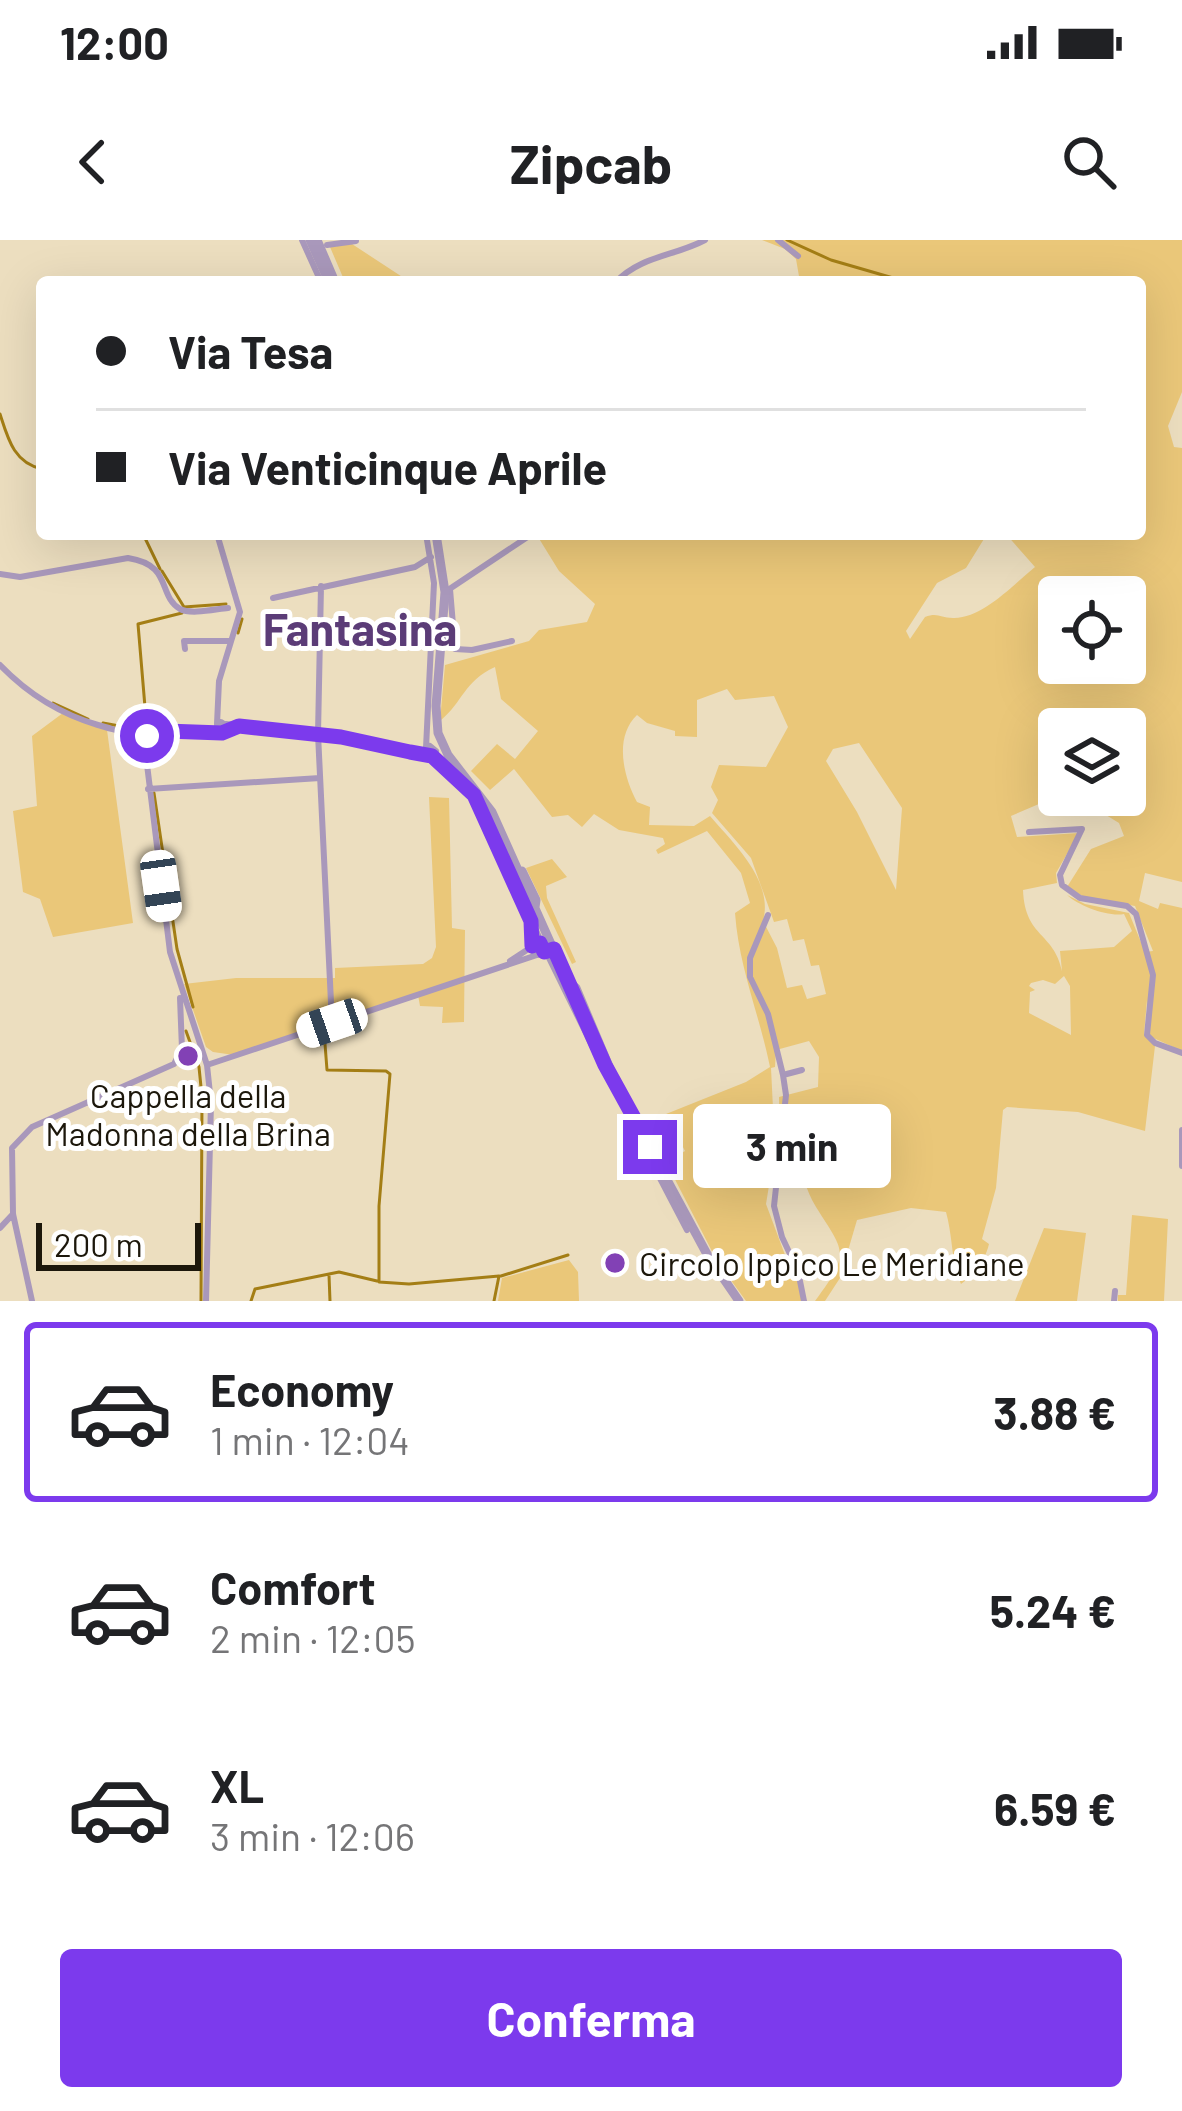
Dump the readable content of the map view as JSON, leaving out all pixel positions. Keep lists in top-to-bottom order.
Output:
{
  "districts": ["Fantasina"],
  "places": ["Cappella della Madonna della Brina", "Circolo Ippico Le Meridiane"],
  "scale_bar": "200 m",
  "page": {
    "status": "12:00",
    "header": "Zipcab",
    "banner": ["Via Tesa", "Via Venticinque Aprile"],
    "bubble": "3 min",
    "scale": "200 m",
    "list": [
      {
        "name": "Economy",
        "note": "1 min · 12:04",
        "value": "3.88 €"
      },
      {
        "name": "Comfort",
        "note": "2 min · 12:05",
        "value": "5.24 €"
      },
      {
        "name": "XL",
        "note": "3 min · 12:06",
        "value": "6.59 €"
      }
    ],
    "buttons": "Conferma"
  }
}
